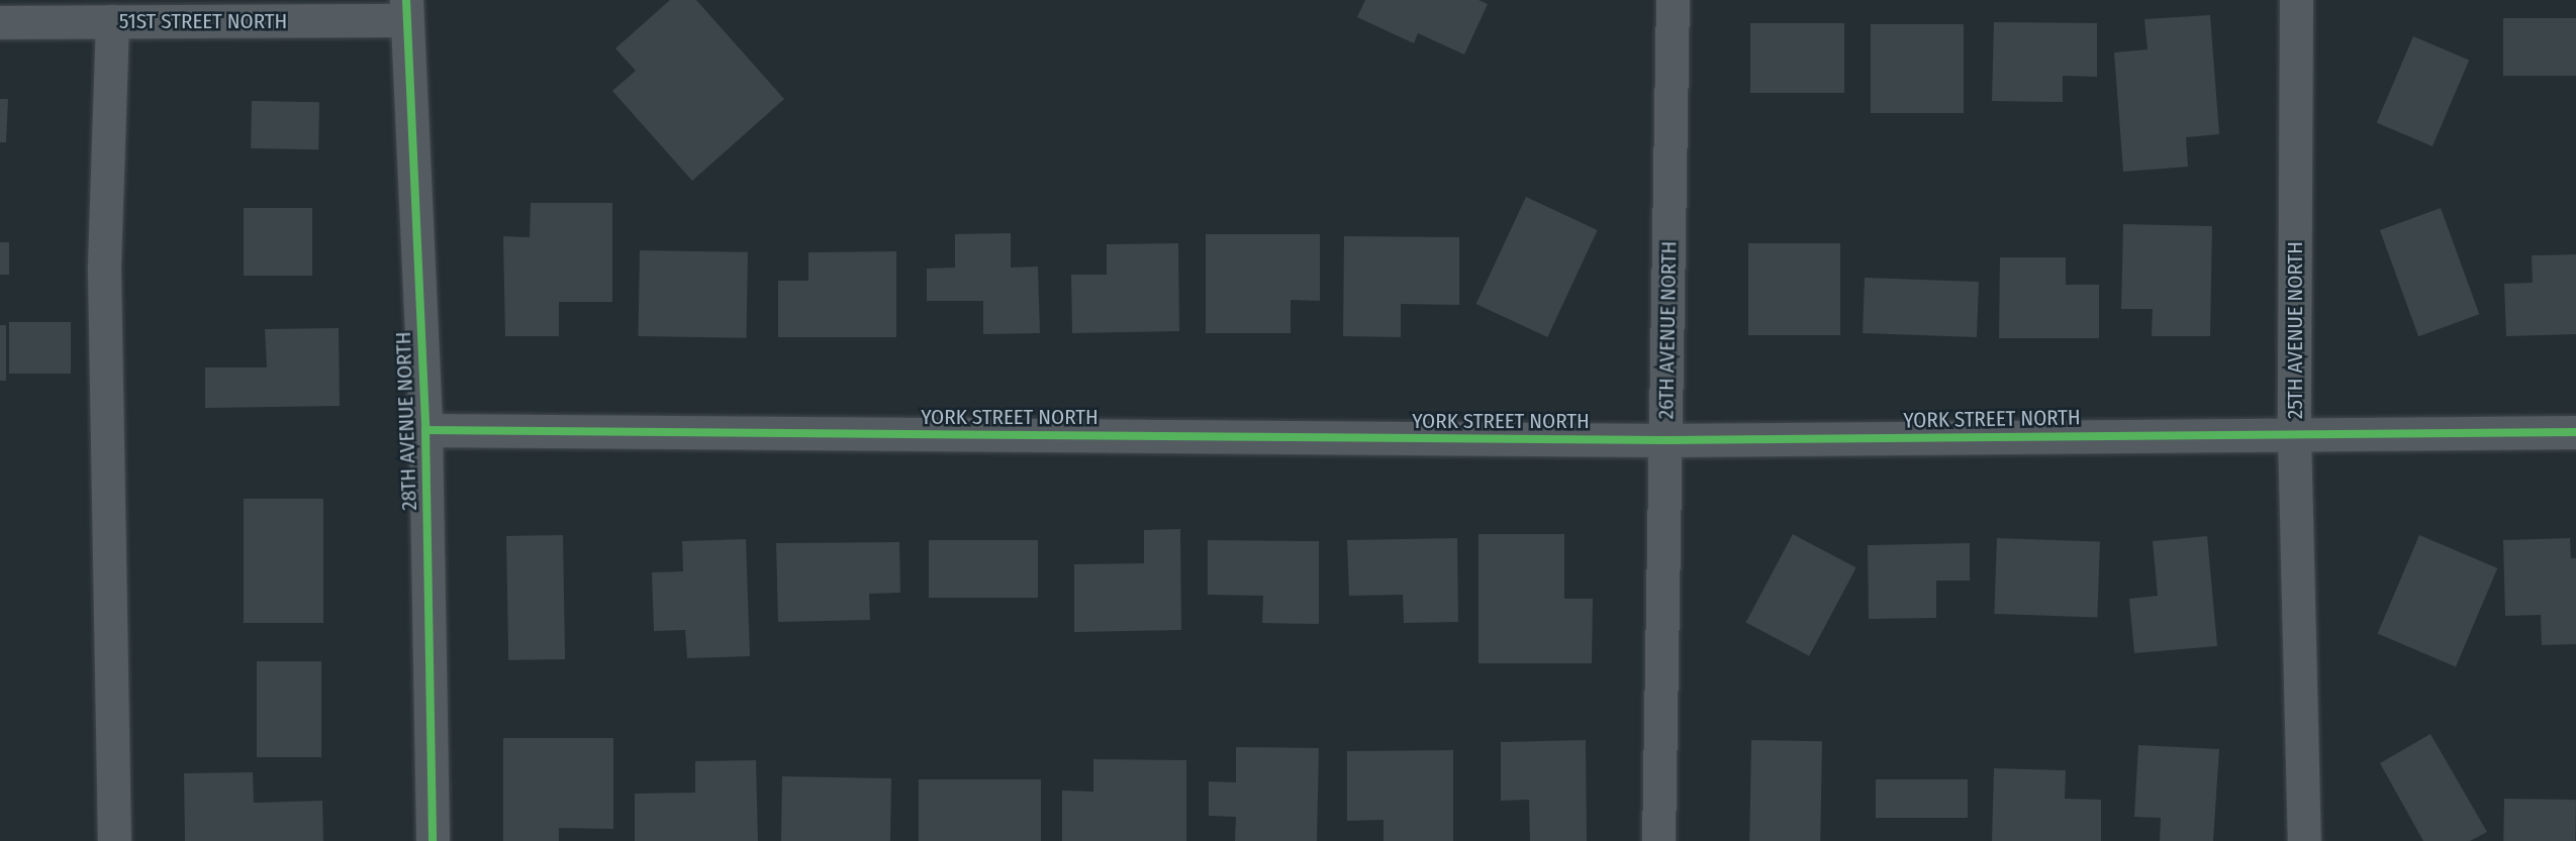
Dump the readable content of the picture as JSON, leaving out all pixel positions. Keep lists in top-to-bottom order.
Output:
{
  "streets": {
    "street": [
      "51ST STREET NORTH",
      "26TH AVENUE NORTH",
      "25TH AVENUE NORTH",
      "YORK STREET NORTH",
      "28TH AVENUE NORTH"
    ]
  },
  "crossings": [
    ["51ST STREET NORTH", "28TH AVENUE NORTH"],
    ["26TH AVENUE NORTH", "YORK STREET NORTH"],
    ["25TH AVENUE NORTH", "YORK STREET NORTH"],
    ["YORK STREET NORTH", "28TH AVENUE NORTH"]
  ]
}
